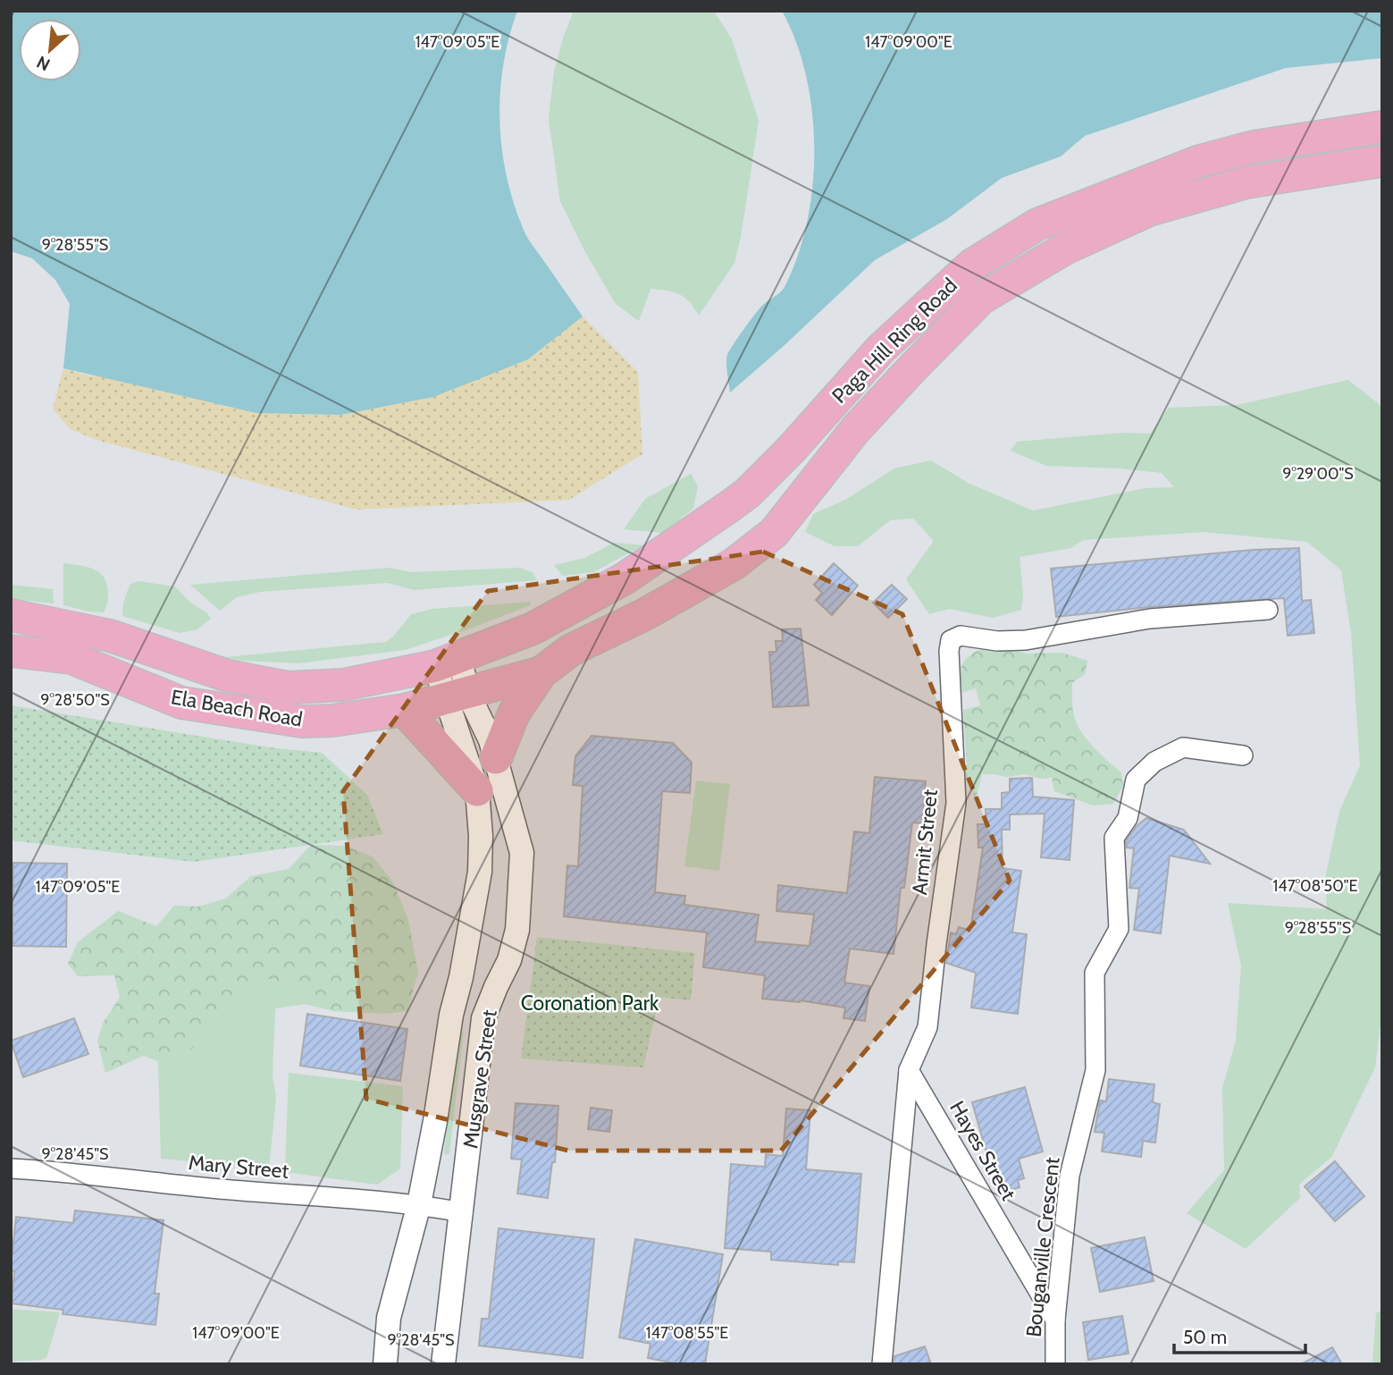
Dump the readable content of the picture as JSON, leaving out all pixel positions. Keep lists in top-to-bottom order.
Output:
{
  "streets": {
    "highway": ["Paga Hill Ring Road", "Ela Beach Road"],
    "street": [
      "Armit Street",
      "Musgrave Street",
      "Hayes Street",
      "Mary Street",
      "Bouganville Crescent"
    ]
  },
  "crossings": [
    ["Paga Hill Ring Road", "Ela Beach Road"],
    ["Paga Hill Ring Road", "Musgrave Street"],
    ["Ela Beach Road", "Musgrave Street"],
    ["Armit Street", "Hayes Street"],
    ["Musgrave Street", "Mary Street"],
    ["Hayes Street", "Bouganville Crescent"]
  ],
  "parks": ["Coronation Park"],
  "scale_bar": "50 m",
  "north": "bottom left",
  "coordinates": [
    "147°09'05\"E",
    "147°09'00\"E",
    "9°28'55\"S",
    "9°29'00\"S",
    "9°28'50\"S",
    "147°08'50\"E",
    "9°28'45\"S",
    "147°08'55\"E"
  ]
}
